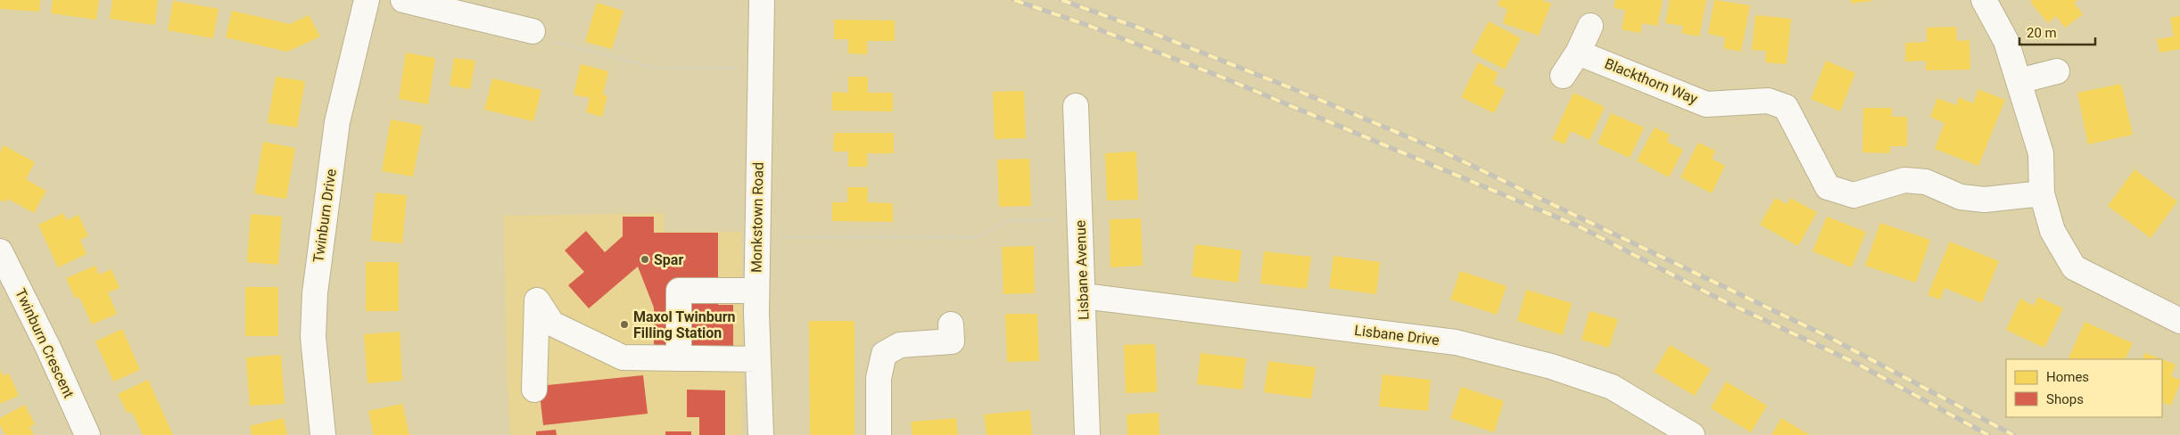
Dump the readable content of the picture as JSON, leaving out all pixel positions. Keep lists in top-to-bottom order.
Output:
{
  "streets": {
    "street": [
      "Blackthorn Way",
      "Twinburn Drive",
      "Monkstown Road",
      "Lisbane Avenue",
      "Lisbane Drive",
      "Twinburn Crescent"
    ]
  },
  "crossings": [
    ["Lisbane Avenue", "Lisbane Drive"]
  ],
  "places": ["Spar", "Maxol Twinburn Filling Station"],
  "legend": ["Homes", "Shops"],
  "scale_bar": "20 m"
}
